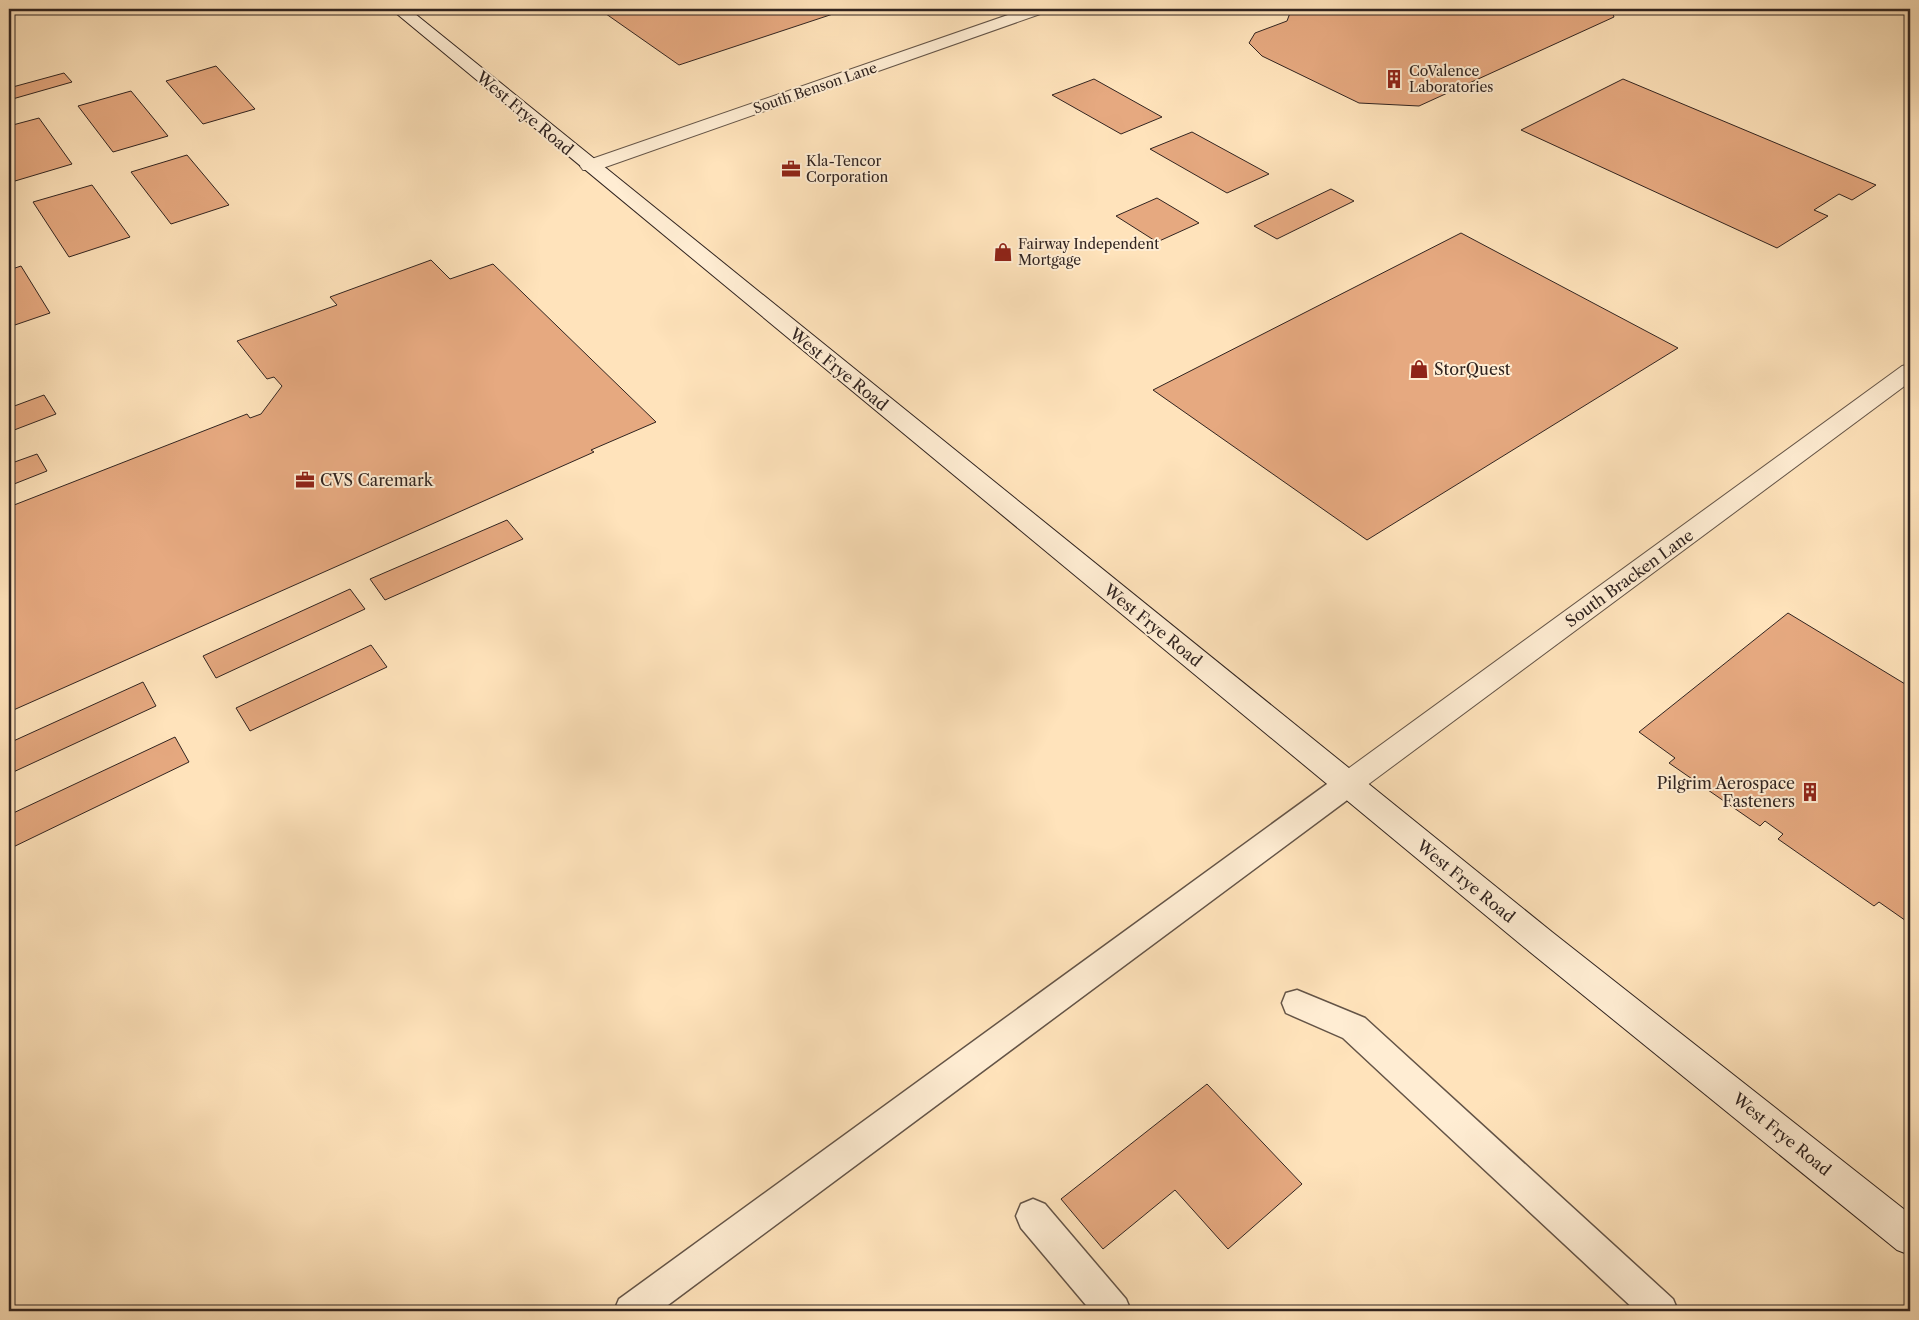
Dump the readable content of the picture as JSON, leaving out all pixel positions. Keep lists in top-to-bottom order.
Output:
{
  "streets": {
    "street": ["South Benson Lane", "West Frye Road", "South Bracken Lane"]
  },
  "crossings": [
    ["South Benson Lane", "West Frye Road"],
    ["West Frye Road", "South Bracken Lane"]
  ],
  "places": {
    "building": ["CoValence Laboratories", "Pilgrim Aerospace Fasteners"],
    "office": ["Kla-Tencor Corporation", "CVS Caremark"],
    "shop": ["Fairway Independent Mortgage", "StorQuest"]
  }
}
